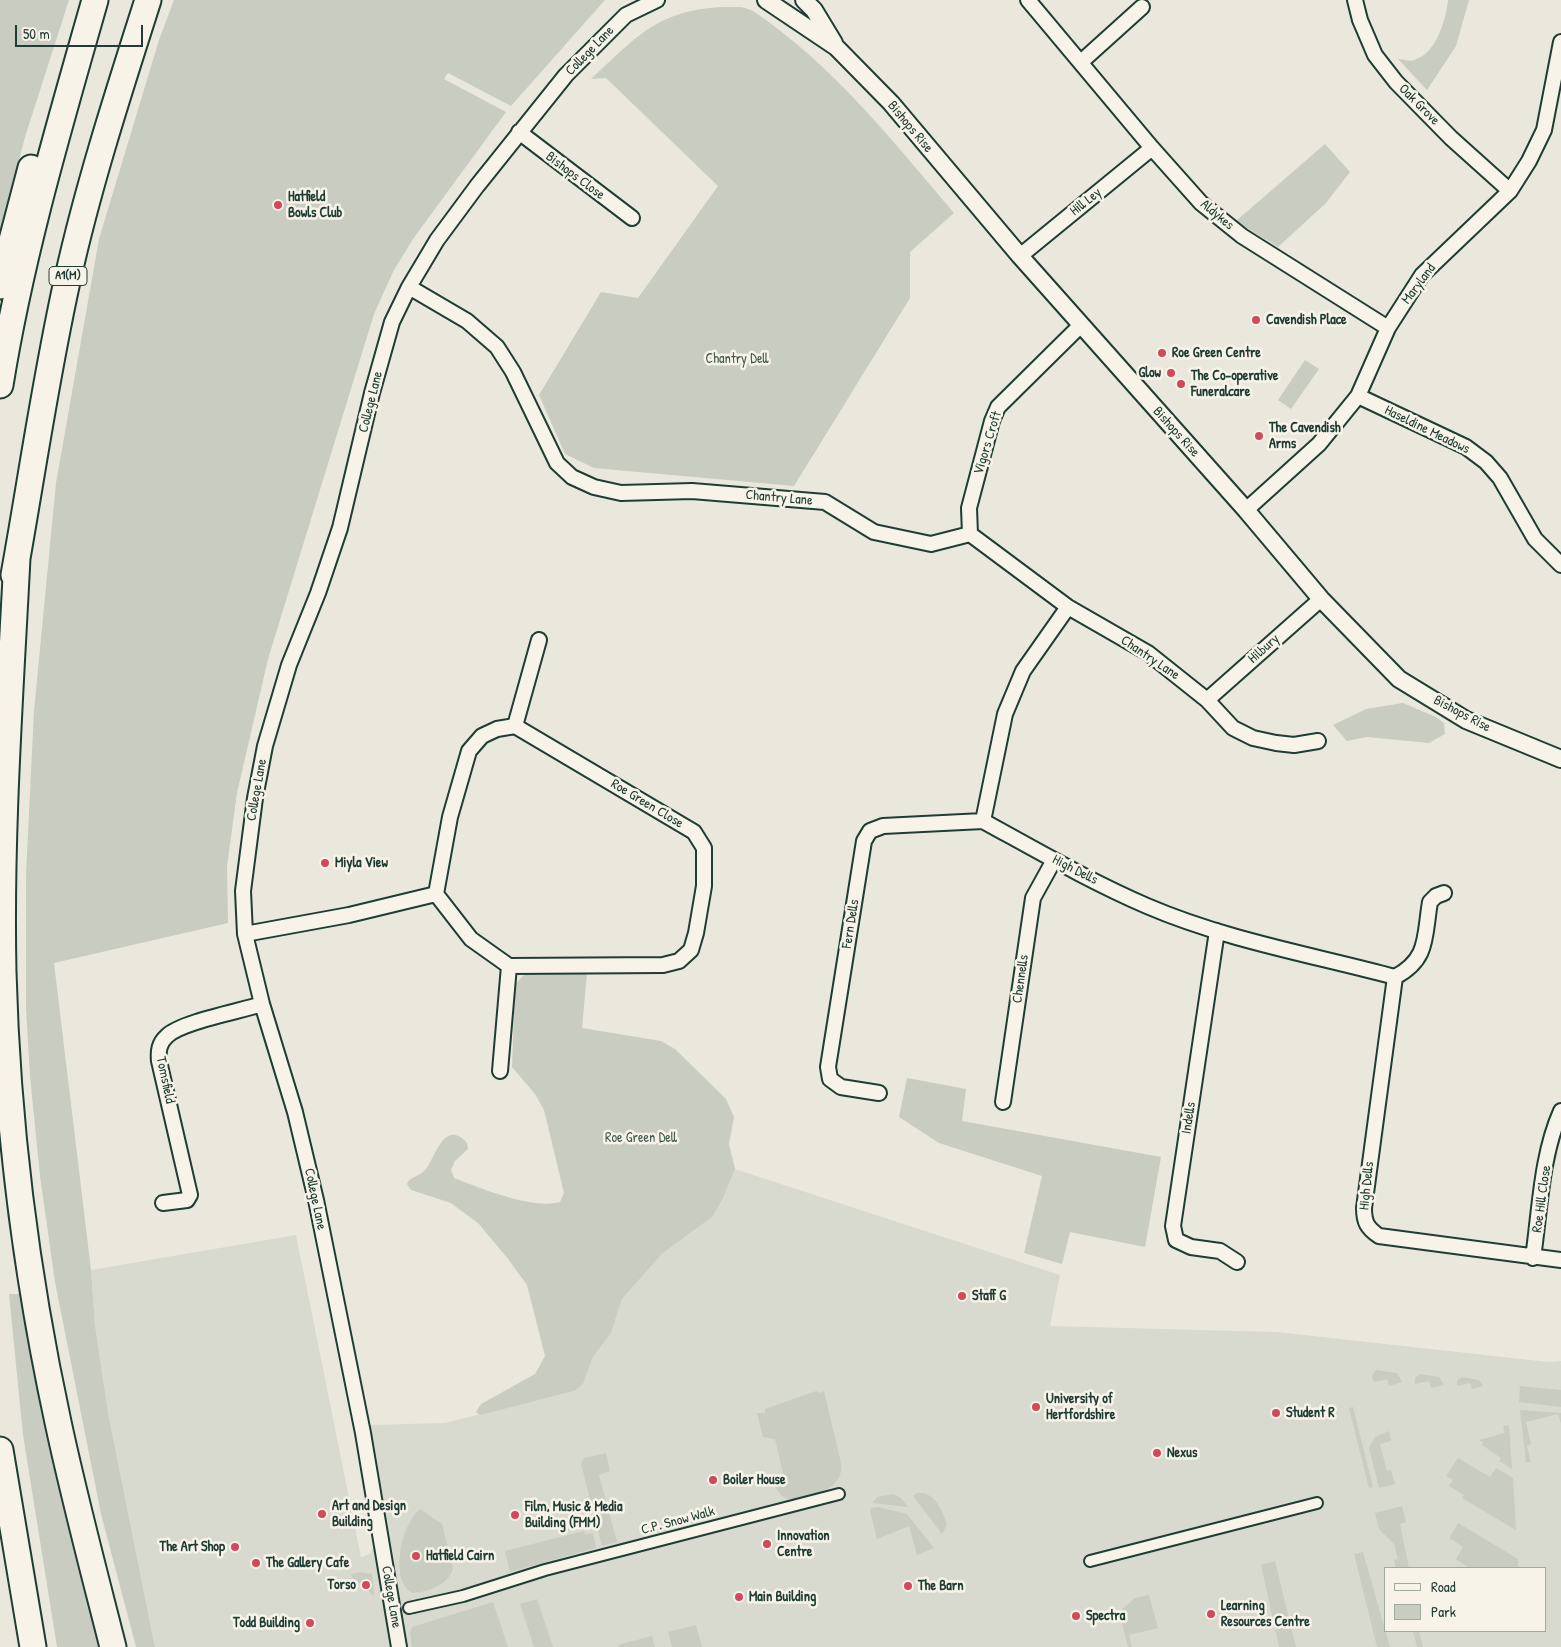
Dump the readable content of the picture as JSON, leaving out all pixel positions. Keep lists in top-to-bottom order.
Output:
{
  "streets": {
    "highway": ["A1(M)"],
    "street": [
      "College Lane",
      "Oak Grove",
      "Bishops Rise",
      "Bishops Close",
      "Hill Ley",
      "Aldykes",
      "Maryland",
      "Haseldine Meadows",
      "Vigors Croft",
      "Chantry Lane",
      "Hilbury",
      "Roe Green Close",
      "High Dells",
      "Fern Dells",
      "Chennells",
      "Tomsfield",
      "Indells",
      "Roe Hill Close",
      "C.P. Snow Walk"
    ]
  },
  "crossings": [
    ["College Lane", "Bishops Close"],
    ["College Lane", "Chantry Lane"],
    ["College Lane", "Tomsfield"],
    ["Oak Grove", "Maryland"],
    ["Bishops Rise", "Hill Ley"],
    ["Bishops Rise", "Maryland"],
    ["Bishops Rise", "Vigors Croft"],
    ["Bishops Rise", "Hilbury"],
    ["Hill Ley", "Aldykes"],
    ["Aldykes", "Maryland"],
    ["Maryland", "Haseldine Meadows"],
    ["Vigors Croft", "Chantry Lane"],
    ["Chantry Lane", "Hilbury"],
    ["High Dells", "Fern Dells"],
    ["High Dells", "Chennells"],
    ["High Dells", "Indells"],
    ["High Dells", "Roe Hill Close"]
  ],
  "parks": ["Chantry Dell", "Roe Green Dell"],
  "places": [
    "Hatfield Bowls Club",
    "Cavendish Place",
    "Roe Green Centre",
    "Glow",
    "The Co-operative Funeralcare",
    "The Cavendish Arms",
    "Miyla View",
    "Staff G",
    "University of Hertfordshire",
    "Student R",
    "Nexus",
    "Boiler House",
    "Art and Design Building",
    "Film, Music & Media Building (FMM)",
    "Innovation Centre",
    "The Art Shop",
    "Hatfield Cairn",
    "The Gallery Cafe",
    "Torso",
    "The Barn",
    "Main Building",
    "Learning Resources Centre",
    "Spectra",
    "Todd Building"
  ],
  "legend": ["Road", "Park"],
  "scale_bar": "50 m"
}
